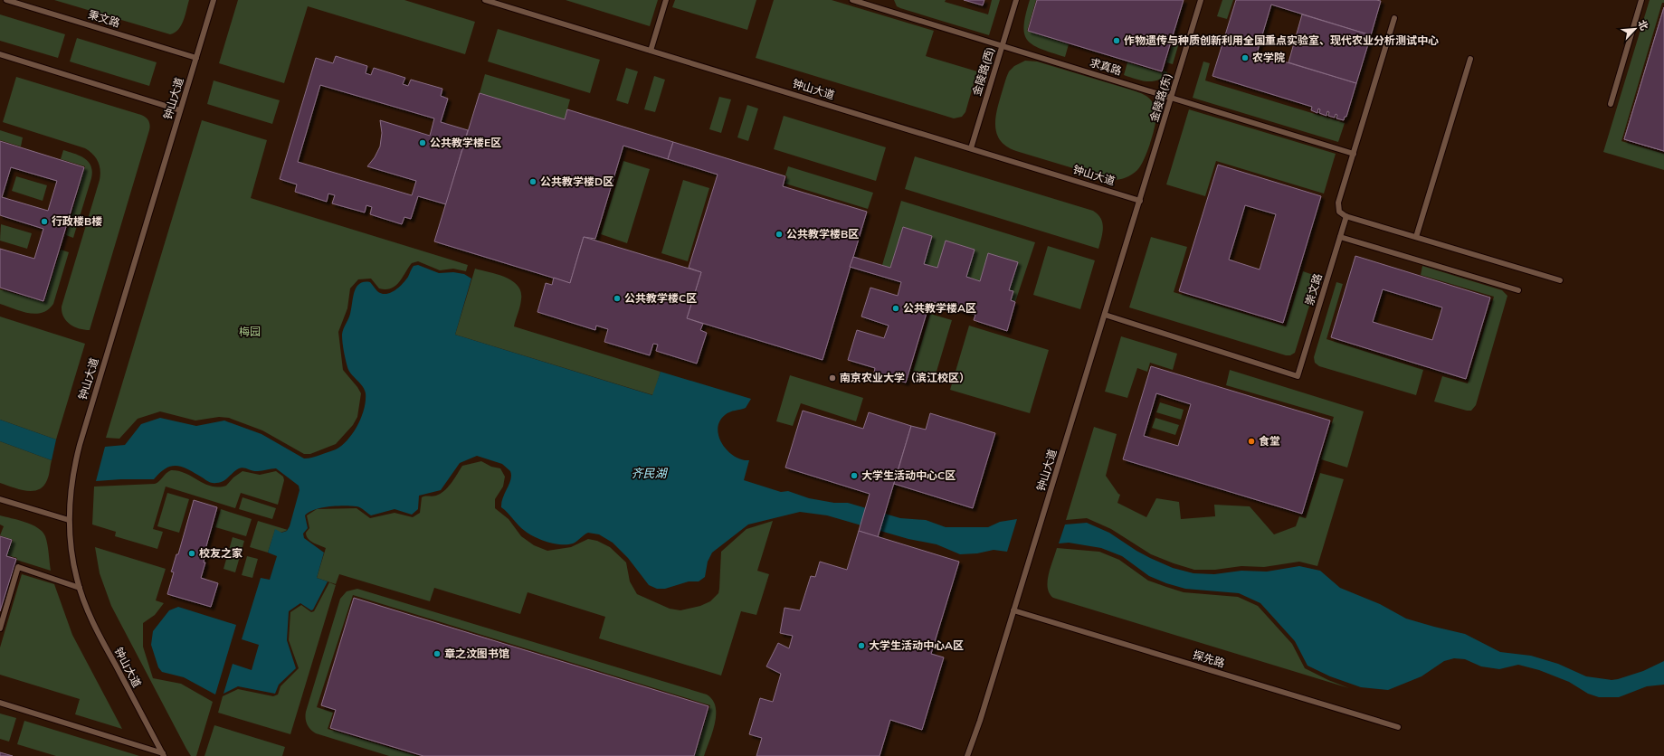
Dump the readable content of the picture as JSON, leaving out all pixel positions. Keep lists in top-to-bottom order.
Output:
{
  "streets": {
    "lane": [
      "秉文路",
      "求真路",
      "金陵路(西)",
      "钟山大道",
      "金陵路(东)",
      "崇文路",
      "探先路"
    ]
  },
  "crossings": [
    ["秉文路", "钟山大道"],
    ["求真路", "金陵路(西)"],
    ["求真路", "金陵路(东)"],
    ["金陵路(西)", "钟山大道"],
    ["钟山大道", "金陵路(东)"],
    ["钟山大道", "崇文路"],
    ["钟山大道", "探先路"]
  ],
  "water": ["齐民湖"],
  "parks": ["梅园"],
  "places": [
    "作物遗传与种质创新利用全国重点实验室、现代农业分析测试中心",
    "农学院",
    "公共教学楼E区",
    "公共教学楼D区",
    "行政楼B楼",
    "公共教学楼B区",
    "公共教学楼C区",
    "公共教学楼A区",
    "南京农业大学（滨江校区）",
    "食堂",
    "大学生活动中心C区",
    "校友之家",
    "大学生活动中心A区",
    "章之汶图书馆"
  ],
  "north": "top right"
}
